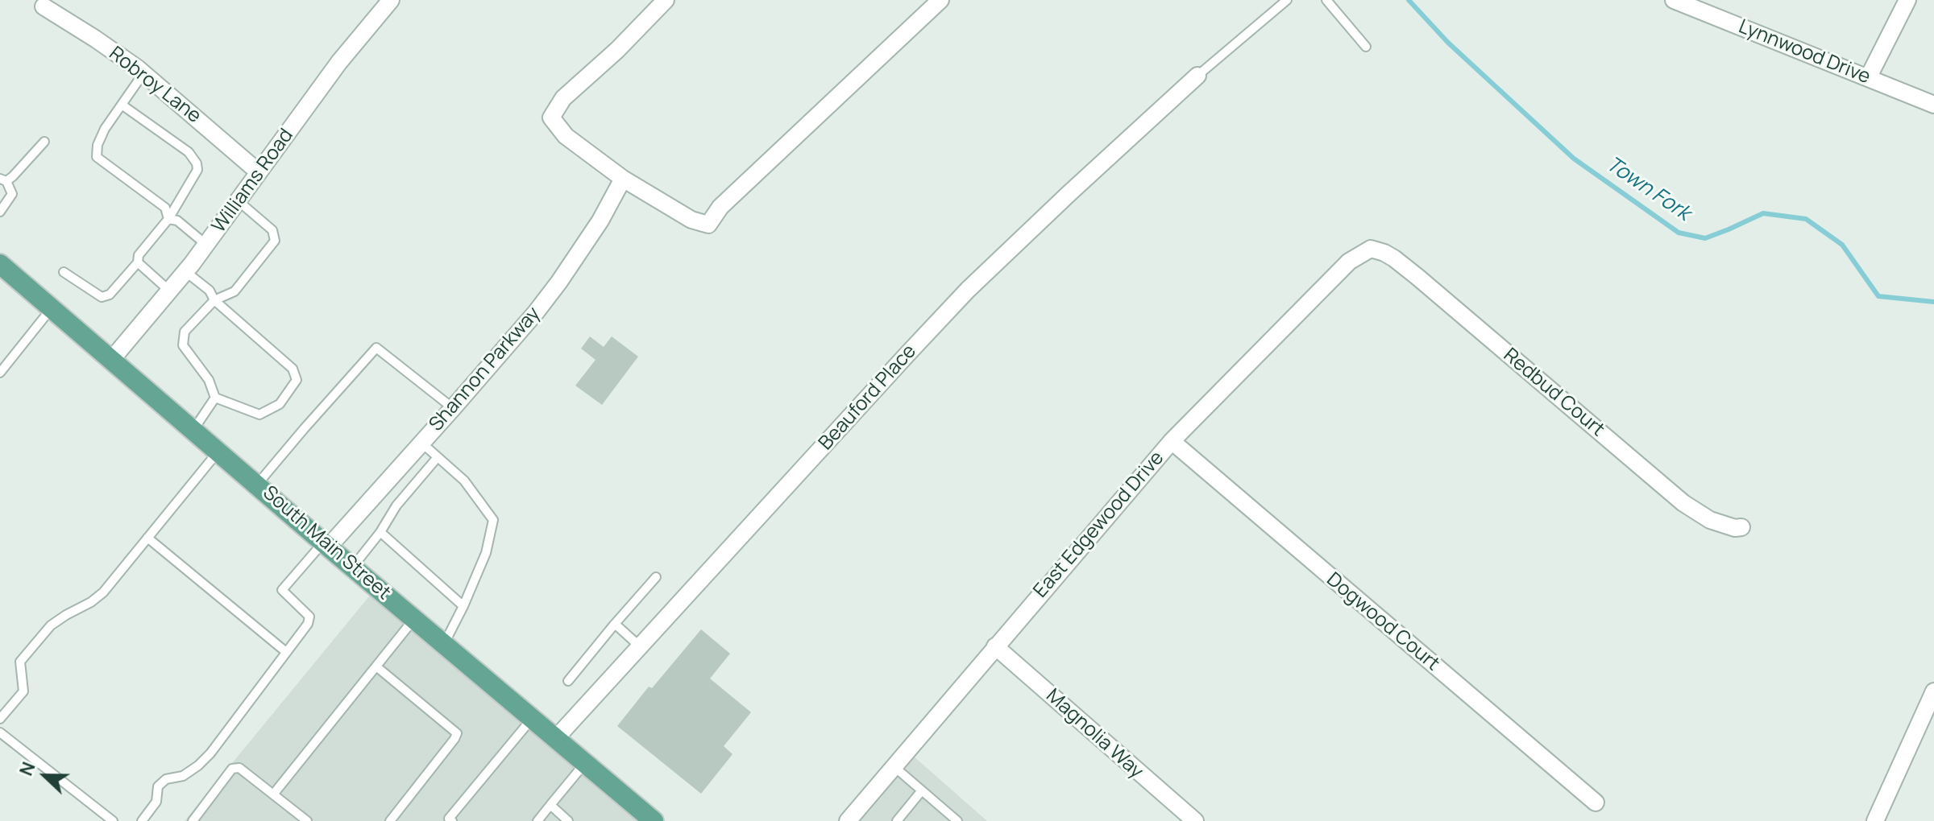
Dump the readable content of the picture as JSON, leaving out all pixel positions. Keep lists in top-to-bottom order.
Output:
{
  "streets": {
    "main road": ["South Main Street"],
    "street": [
      "Lynnwood Drive",
      "Robroy Lane",
      "Williams Road",
      "Shannon Parkway",
      "Redbud Court",
      "Beauford Place",
      "East Edgewood Drive",
      "Dogwood Court",
      "Magnolia Way"
    ]
  },
  "crossings": [
    ["Robroy Lane", "Williams Road"],
    ["Williams Road", "South Main Street"],
    ["Shannon Parkway", "South Main Street"],
    ["Redbud Court", "East Edgewood Drive"],
    ["Beauford Place", "South Main Street"],
    ["East Edgewood Drive", "Dogwood Court"],
    ["East Edgewood Drive", "Magnolia Way"]
  ],
  "water": ["Town Fork"],
  "north": "left"
}
